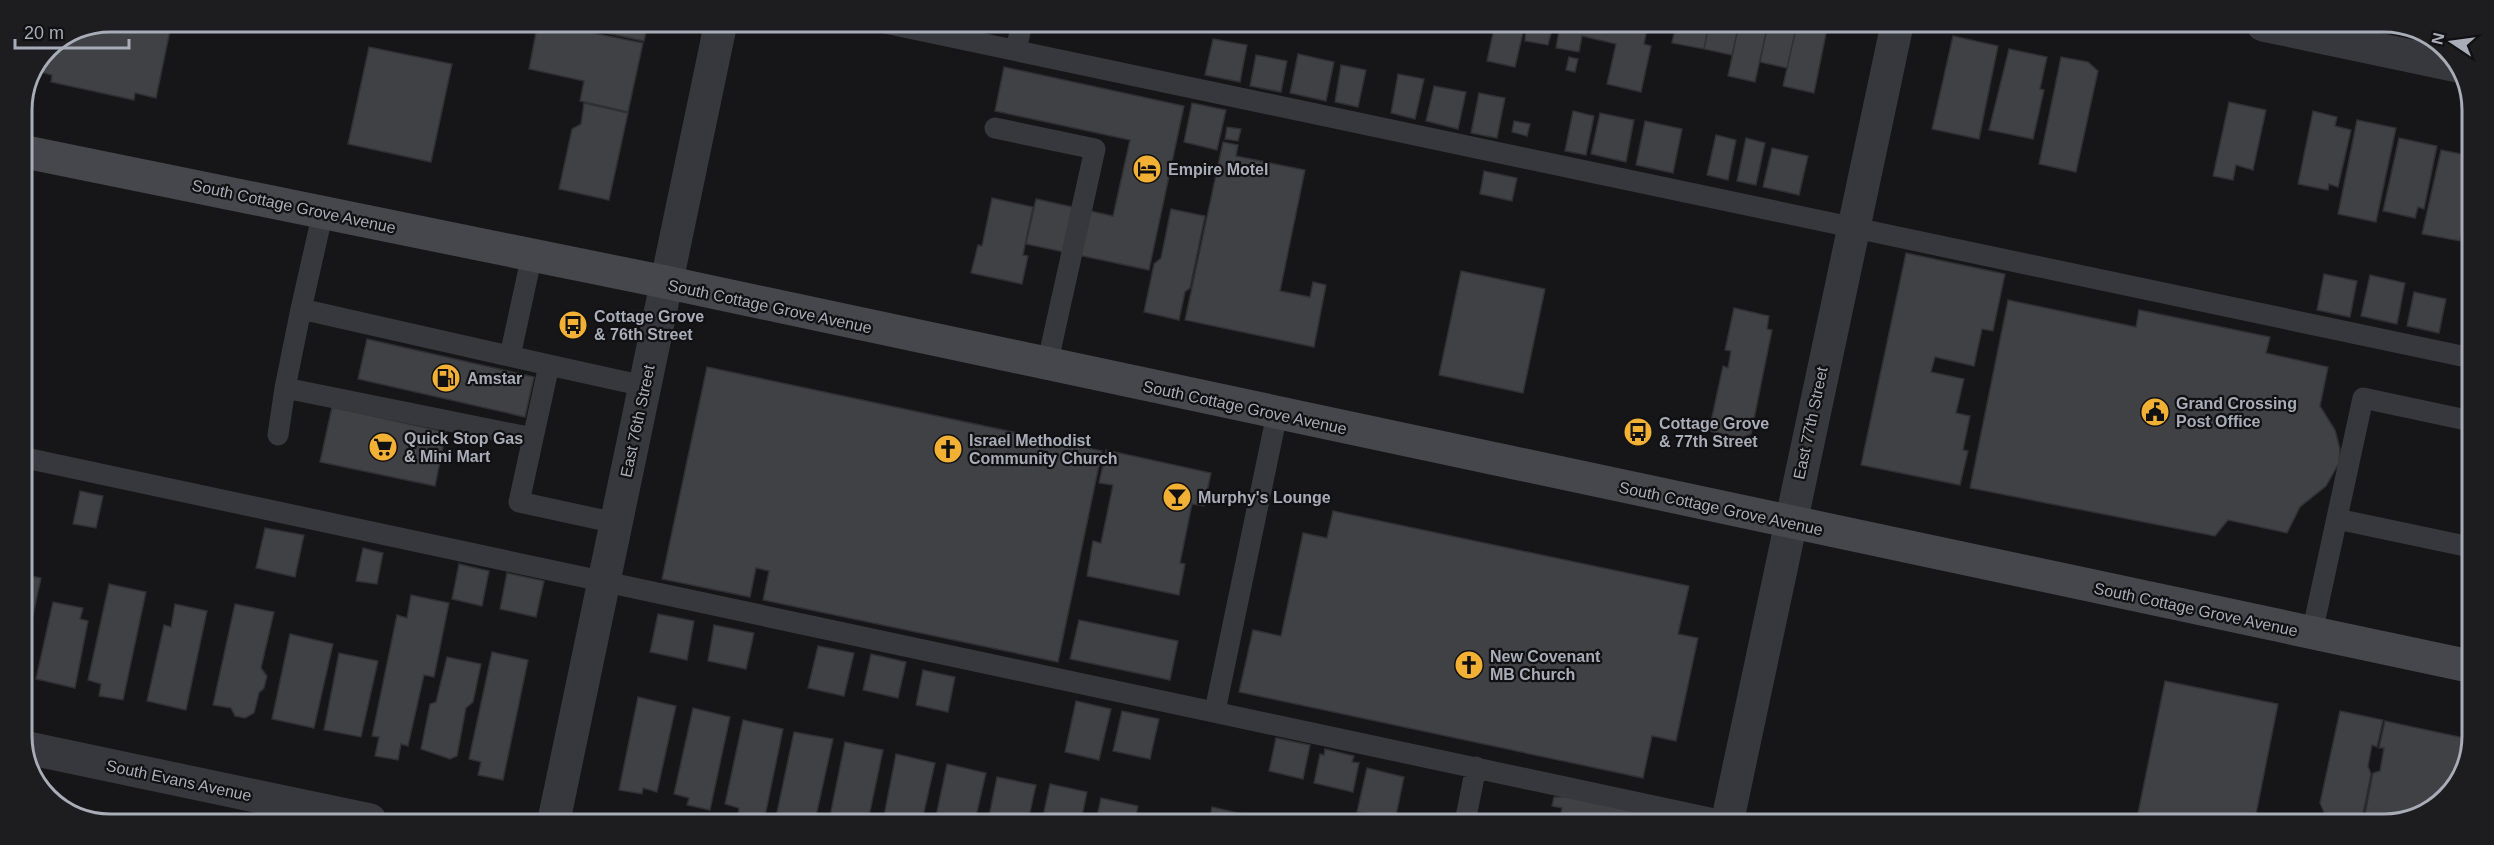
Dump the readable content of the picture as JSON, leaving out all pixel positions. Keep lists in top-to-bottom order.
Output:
{
  "streets": {
    "main road": ["South Cottage Grove Avenue"],
    "street": ["East 76th Street", "East 77th Street", "South Evans Avenue"]
  },
  "crossings": [
    ["South Cottage Grove Avenue", "East 76th Street"],
    ["South Cottage Grove Avenue", "East 77th Street"]
  ],
  "places": {
    "hotel": ["Empire Motel"],
    "bus stop": ["Cottage Grove & 76th Street", "Cottage Grove & 77th Street"],
    "fuel station": ["Amstar"],
    "public building": ["Grand Crossing Post Office"],
    "supermarket": ["Quick Stop Gas & Mini Mart"],
    "church": ["Israel Methodist Community Church", "New Covenant MB Church"],
    "bar": ["Murphy's Lounge"]
  },
  "scale_bar": "20 m",
  "north": "left"
}
